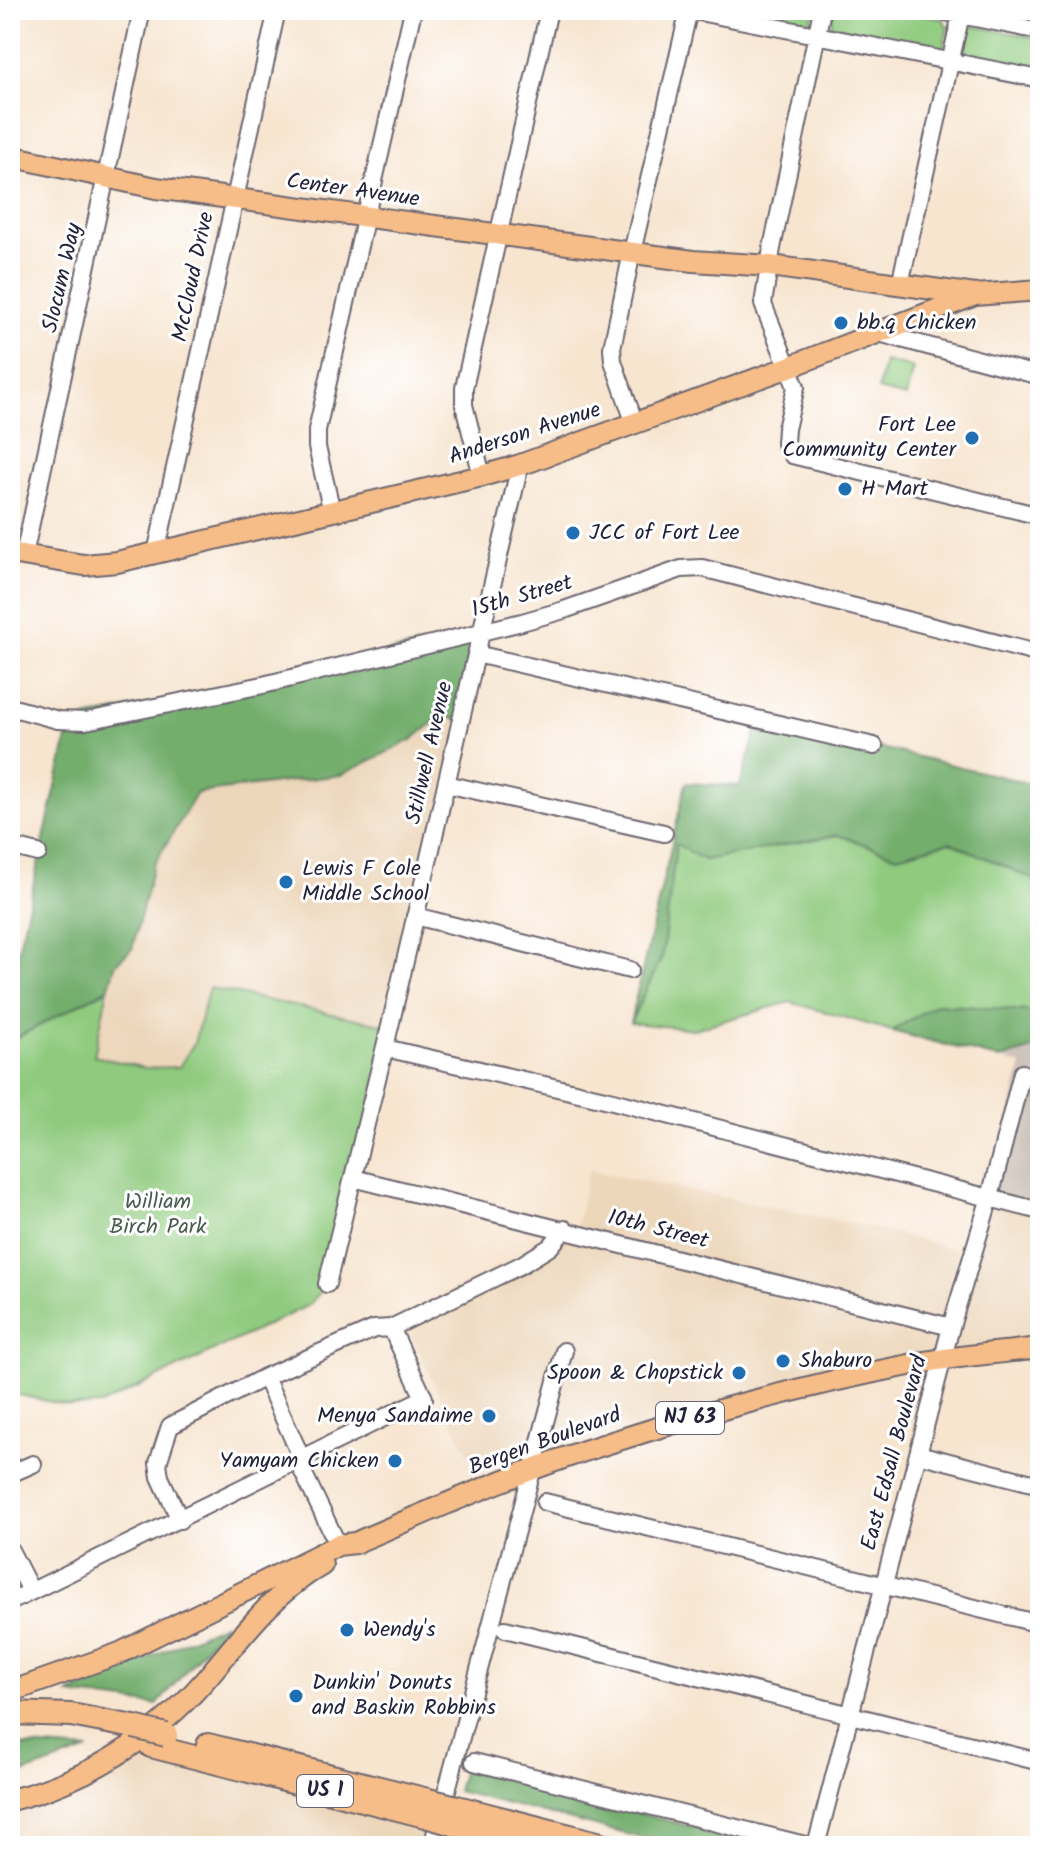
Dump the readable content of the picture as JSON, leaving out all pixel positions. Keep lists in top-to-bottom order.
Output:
{
  "streets": {
    "highway": ["US 1"],
    "main road": [
      "Center Avenue",
      "Anderson Avenue",
      "NJ 63",
      "Bergen Boulevard"
    ],
    "street": [
      "McCloud Drive",
      "Slocum Way",
      "15th Street",
      "Stillwell Avenue",
      "10th Street",
      "East Edsall Boulevard"
    ]
  },
  "crossings": [
    ["Center Avenue", "McCloud Drive"],
    ["Center Avenue", "Slocum Way"],
    ["Center Avenue", "Anderson Avenue"],
    ["McCloud Drive", "Anderson Avenue"],
    ["Slocum Way", "Anderson Avenue"],
    ["Anderson Avenue", "Stillwell Avenue"],
    ["15th Street", "Stillwell Avenue"],
    ["Stillwell Avenue", "10th Street"],
    ["10th Street", "East Edsall Boulevard"],
    ["Bergen Boulevard", "East Edsall Boulevard"]
  ],
  "parks": ["William Birch Park"],
  "places": [
    "bb.q Chicken",
    "Fort Lee Community Center",
    "H Mart",
    "JCC of Fort Lee",
    "Lewis F Cole Middle School",
    "Shaburo",
    "Spoon & Chopstick",
    "Menya Sandaime",
    "Yamyam Chicken",
    "Wendy's",
    "Dunkin' Donuts and Baskin Robbins"
  ]
}
